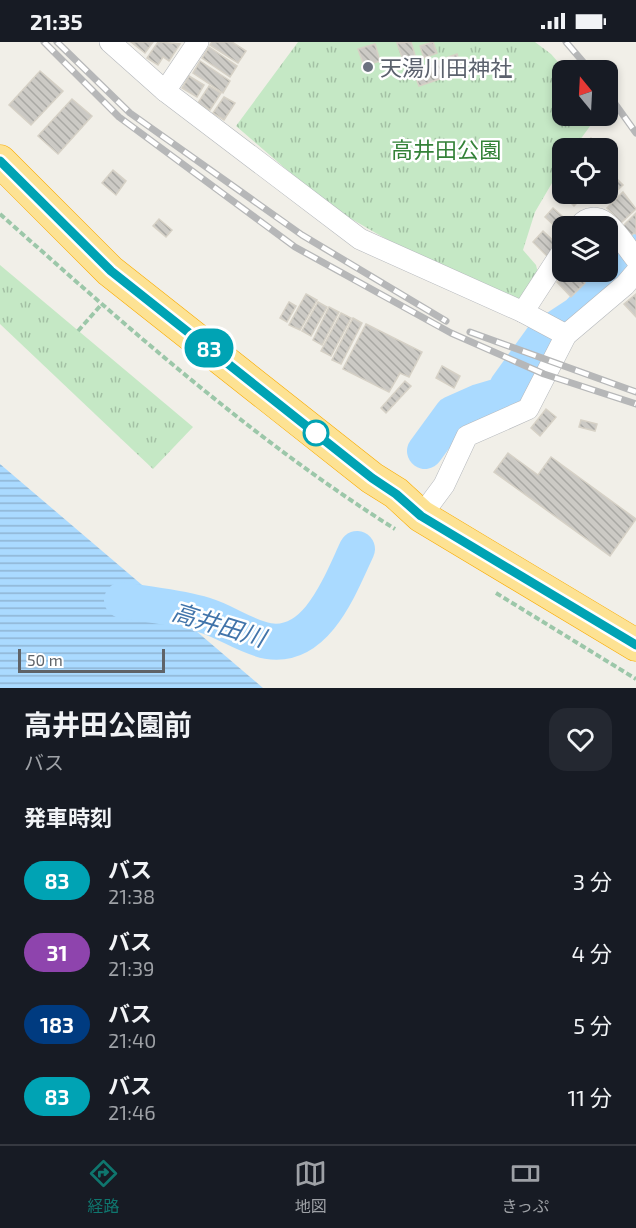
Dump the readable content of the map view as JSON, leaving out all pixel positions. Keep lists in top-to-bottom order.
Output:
{
  "water": ["高井田川"],
  "parks": ["高井田公園"],
  "places": ["天湯川田神社"],
  "lines": ["bus line 83"],
  "scale_bar": "50 m",
  "north": "top",
  "page": {
    "status": "21:35",
    "on_map": "83",
    "scale": "50 m",
    "heading": [
      ["高井田公園前", "バス"],
      "発車時刻"
    ],
    "list": [
      {
        "mark": "83",
        "name": "バス",
        "note": "21:38",
        "value": "3 分"
      },
      {
        "mark": "31",
        "name": "バス",
        "note": "21:39",
        "value": "4 分"
      },
      {
        "mark": "183",
        "name": "バス",
        "note": "21:40",
        "value": "5 分"
      },
      {
        "mark": "83",
        "name": "バス",
        "note": "21:46",
        "value": "11 分"
      }
    ],
    "tabs": ["経路", "地図", "きっぷ"]
  }
}
